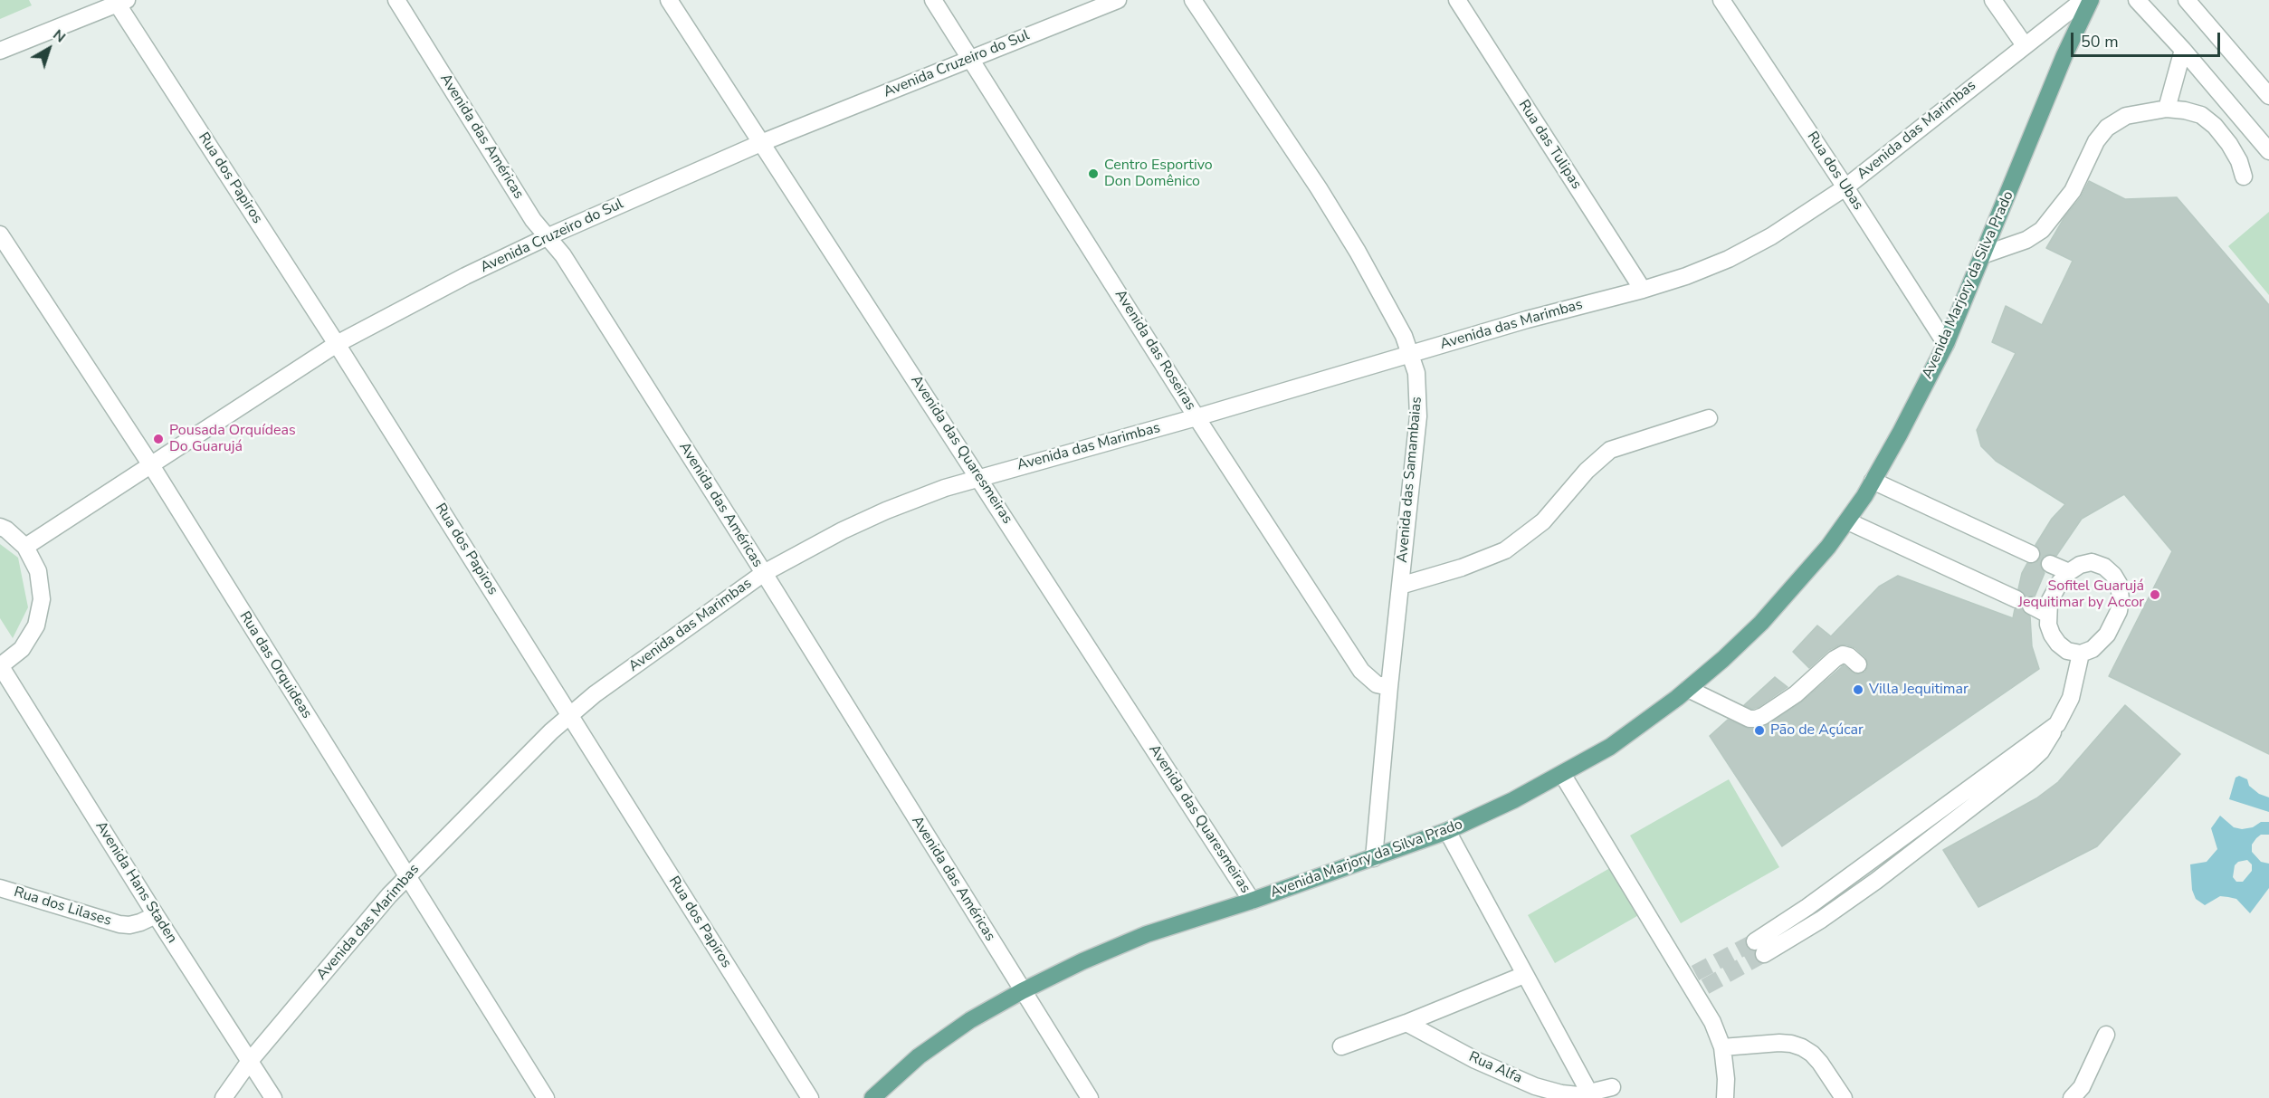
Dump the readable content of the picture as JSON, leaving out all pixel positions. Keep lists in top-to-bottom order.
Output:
{
  "streets": {
    "main road": ["Avenida Marjory da Silva Prado"],
    "street": [
      "Avenida Cruzeiro do Sul",
      "Avenida das Marimbas",
      "Avenida das Américas",
      "Rua das Tulipas",
      "Rua dos Ubas",
      "Rua dos Papiros",
      "Avenida das Roseiras",
      "Avenida das Quaresmeiras",
      "Avenida das Samambaias",
      "Rua das Orquideas",
      "Avenida Hans Staden",
      "Rua dos Lilases",
      "Rua Alfa"
    ]
  },
  "crossings": [
    ["Avenida Cruzeiro do Sul", "Avenida das Américas"],
    ["Avenida Cruzeiro do Sul", "Rua dos Papiros"],
    ["Avenida Cruzeiro do Sul", "Avenida das Roseiras"],
    ["Avenida Cruzeiro do Sul", "Avenida das Quaresmeiras"],
    ["Avenida Cruzeiro do Sul", "Rua das Orquideas"],
    ["Avenida das Marimbas", "Avenida das Américas"],
    ["Avenida das Marimbas", "Rua das Tulipas"],
    ["Avenida das Marimbas", "Rua dos Ubas"],
    ["Avenida das Marimbas", "Rua dos Papiros"],
    ["Avenida das Marimbas", "Avenida das Roseiras"],
    ["Avenida das Marimbas", "Avenida das Quaresmeiras"],
    ["Avenida das Marimbas", "Avenida das Samambaias"],
    ["Avenida das Marimbas", "Rua das Orquideas"],
    ["Avenida das Marimbas", "Avenida Hans Staden"],
    ["Avenida das Américas", "Avenida Marjory da Silva Prado"],
    ["Rua dos Ubas", "Avenida Marjory da Silva Prado"],
    ["Avenida Marjory da Silva Prado", "Avenida das Quaresmeiras"],
    ["Avenida Marjory da Silva Prado", "Avenida das Samambaias"],
    ["Avenida das Roseiras", "Avenida das Samambaias"],
    ["Avenida Hans Staden", "Rua dos Lilases"]
  ],
  "places": [
    "Centro Esportivo Don Domênico",
    "Pousada Orquídeas Do Guarujá",
    "Sofitel Guarujá Jequitimar by Accor",
    "Villa Jequitimar",
    "Pão de Açúcar"
  ],
  "scale_bar": "50 m",
  "north": "top right"
}
